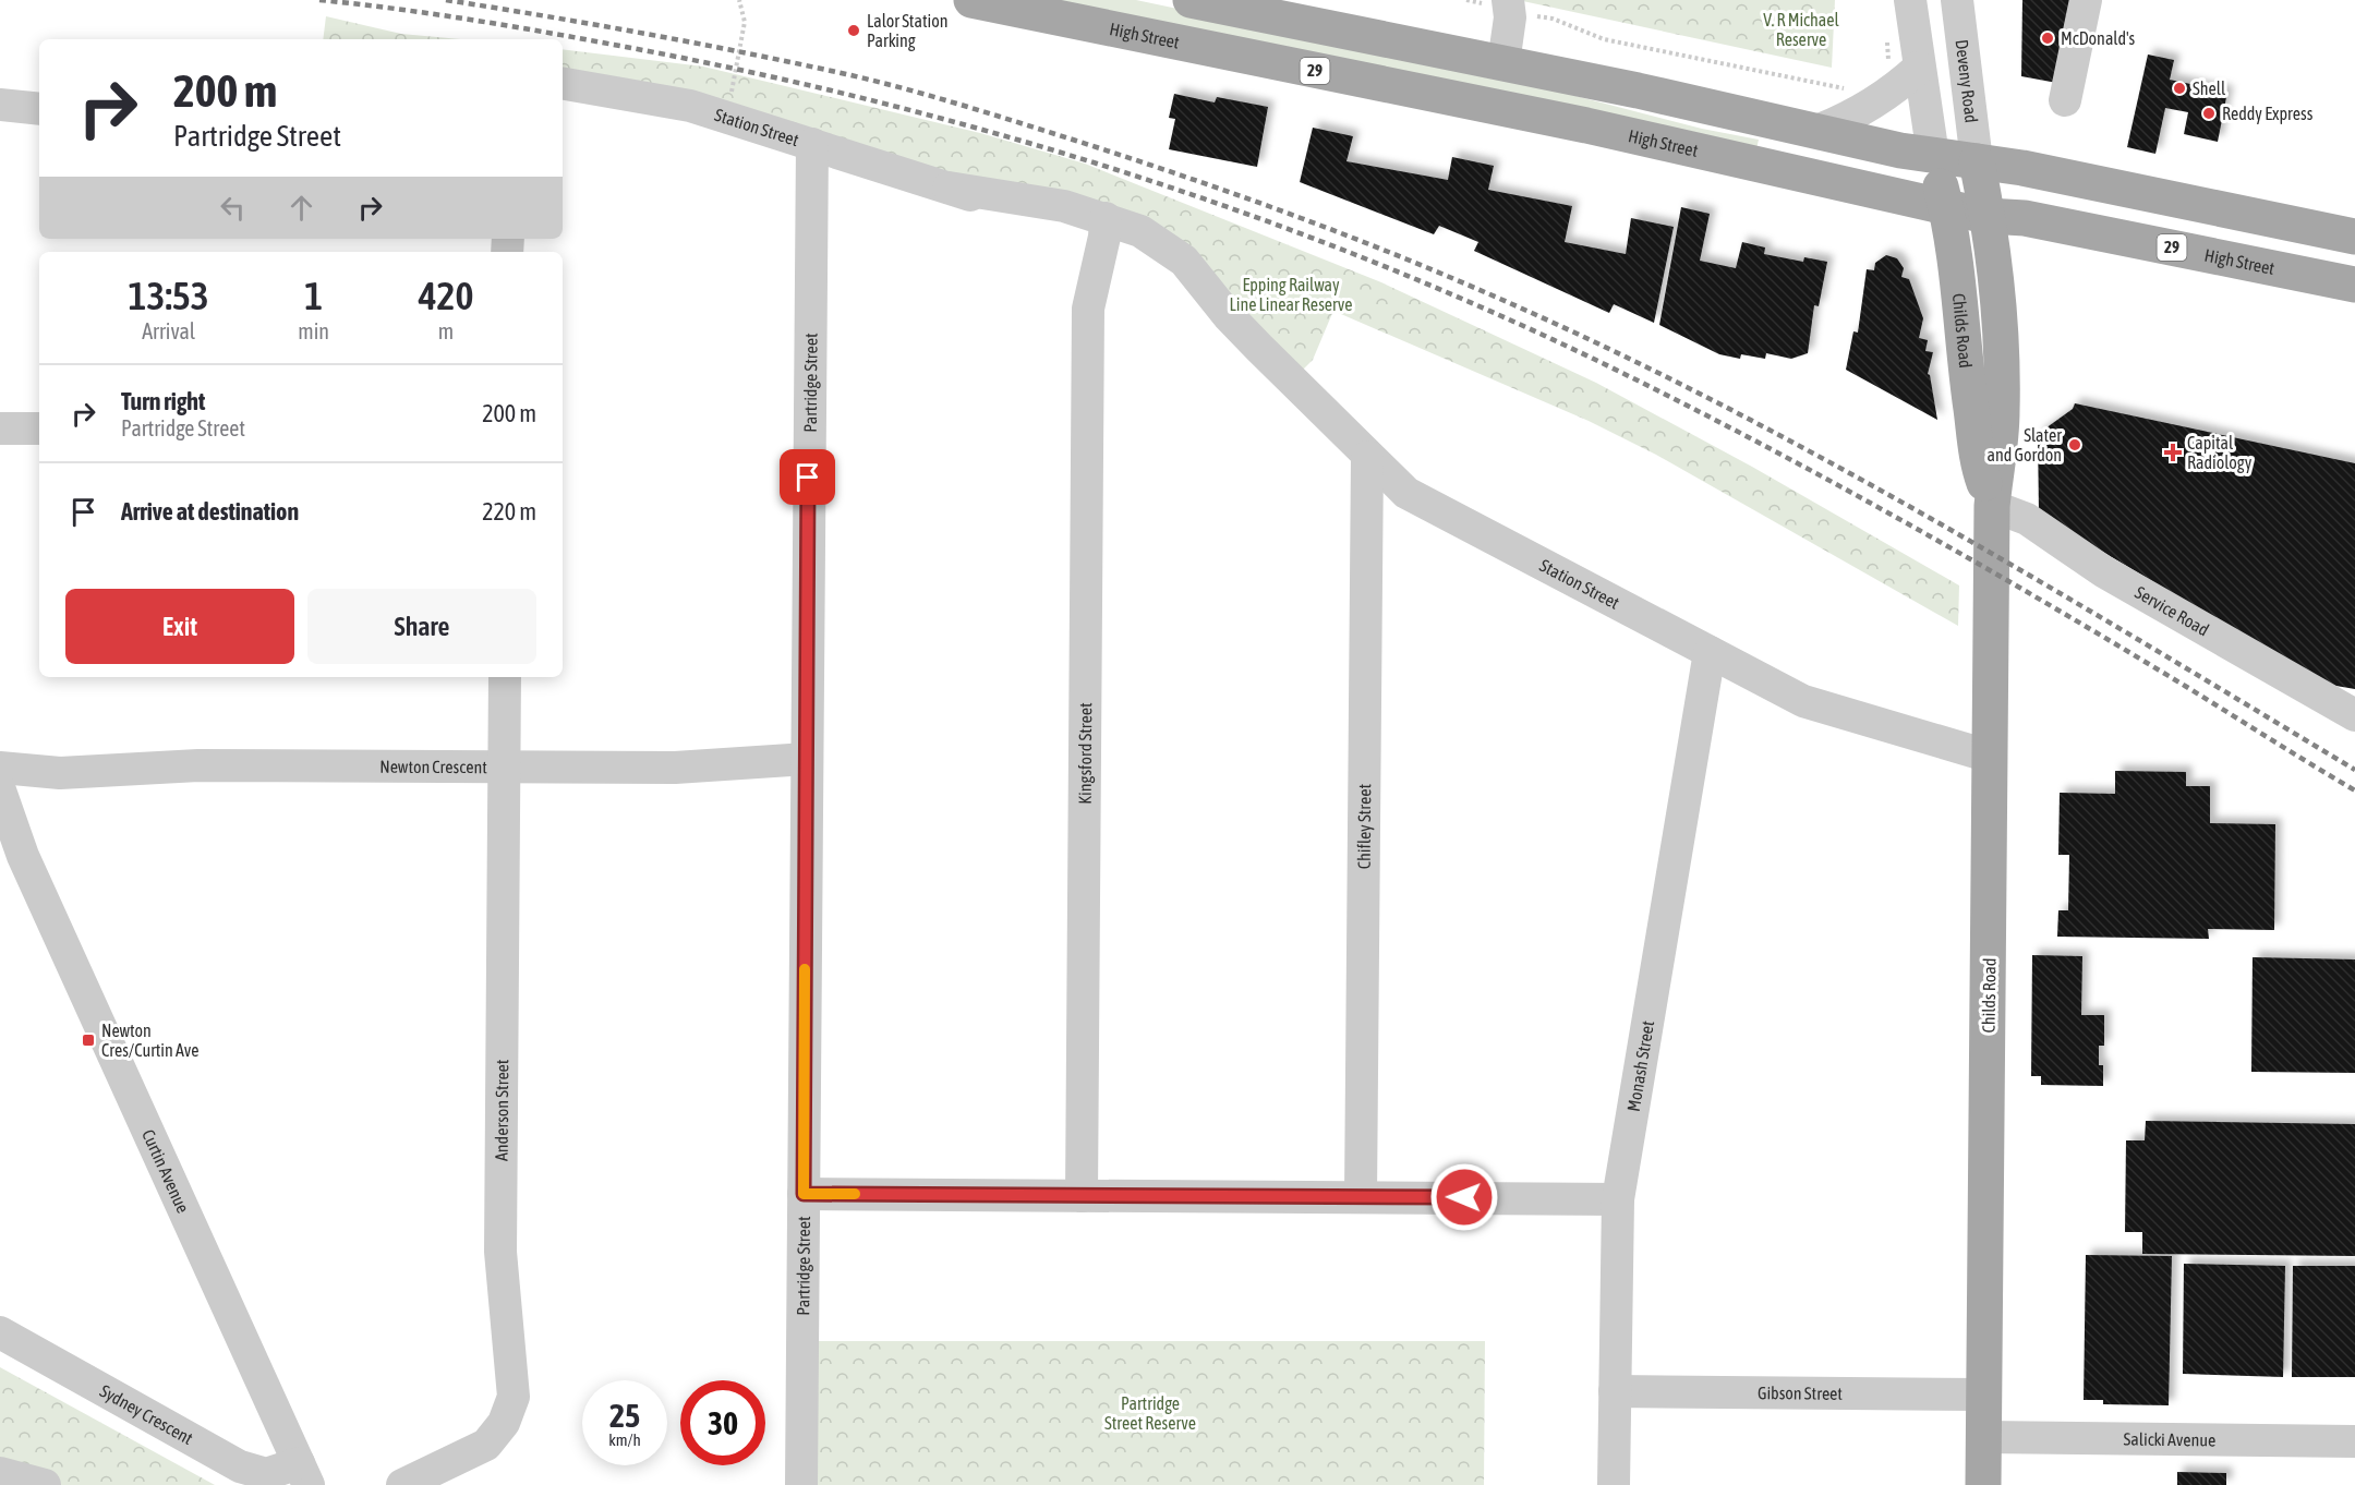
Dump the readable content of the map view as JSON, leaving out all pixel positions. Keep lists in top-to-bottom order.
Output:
{
  "streets": {
    "main road": ["High Street", "29", "Childs Road"],
    "street": [
      "Deveny Road",
      "Station Street",
      "Partridge Street",
      "Service Road",
      "Kingsford Street",
      "Newton Crescent",
      "Chifley Street",
      "Monash Street",
      "Anderson Street",
      "Curtin Avenue",
      "Gibson Street",
      "Sydney Crescent",
      "Salicki Avenue"
    ]
  },
  "crossings": [
    ["High Street", "Childs Road"],
    ["Deveny Road", "Childs Road"],
    ["Station Street", "Childs Road"],
    ["Station Street", "Partridge Street"],
    ["Station Street", "Kingsford Street"],
    ["Station Street", "Chifley Street"],
    ["Station Street", "Monash Street"],
    ["Childs Road", "Service Road"],
    ["Childs Road", "Gibson Street"],
    ["Childs Road", "Salicki Avenue"],
    ["Partridge Street", "Newton Crescent"],
    ["Newton Crescent", "Anderson Street"],
    ["Newton Crescent", "Curtin Avenue"],
    ["Monash Street", "Gibson Street"],
    ["Curtin Avenue", "Sydney Crescent"]
  ],
  "parks": ["V. R Michael Reserve", "Epping Railway Line Linear Reserve", "Partridge Street Reserve"],
  "places": {
    "other": [
      "Lalor Station Parking",
      "McDonald's",
      "Shell",
      "Reddy Express",
      "Slater and Gordon"
    ],
    "health": ["Capital Radiology"],
    "transit": ["Newton Cres/Curtin Ave"]
  },
  "page": {
    "turn": ["200 m", "Partridge Street"],
    "eta": [
      "13:53",
      "Arrival",
      "1",
      "min",
      "420",
      "m"
    ],
    "list": [
      {
        "name": "Turn right",
        "note": "Partridge Street",
        "value": "200 m"
      },
      {
        "name": "Arrive at destination",
        "value": "220 m"
      }
    ],
    "buttons": ["Exit", "Share"],
    "speed": "25 km/h",
    "limit": "30"
  }
}
